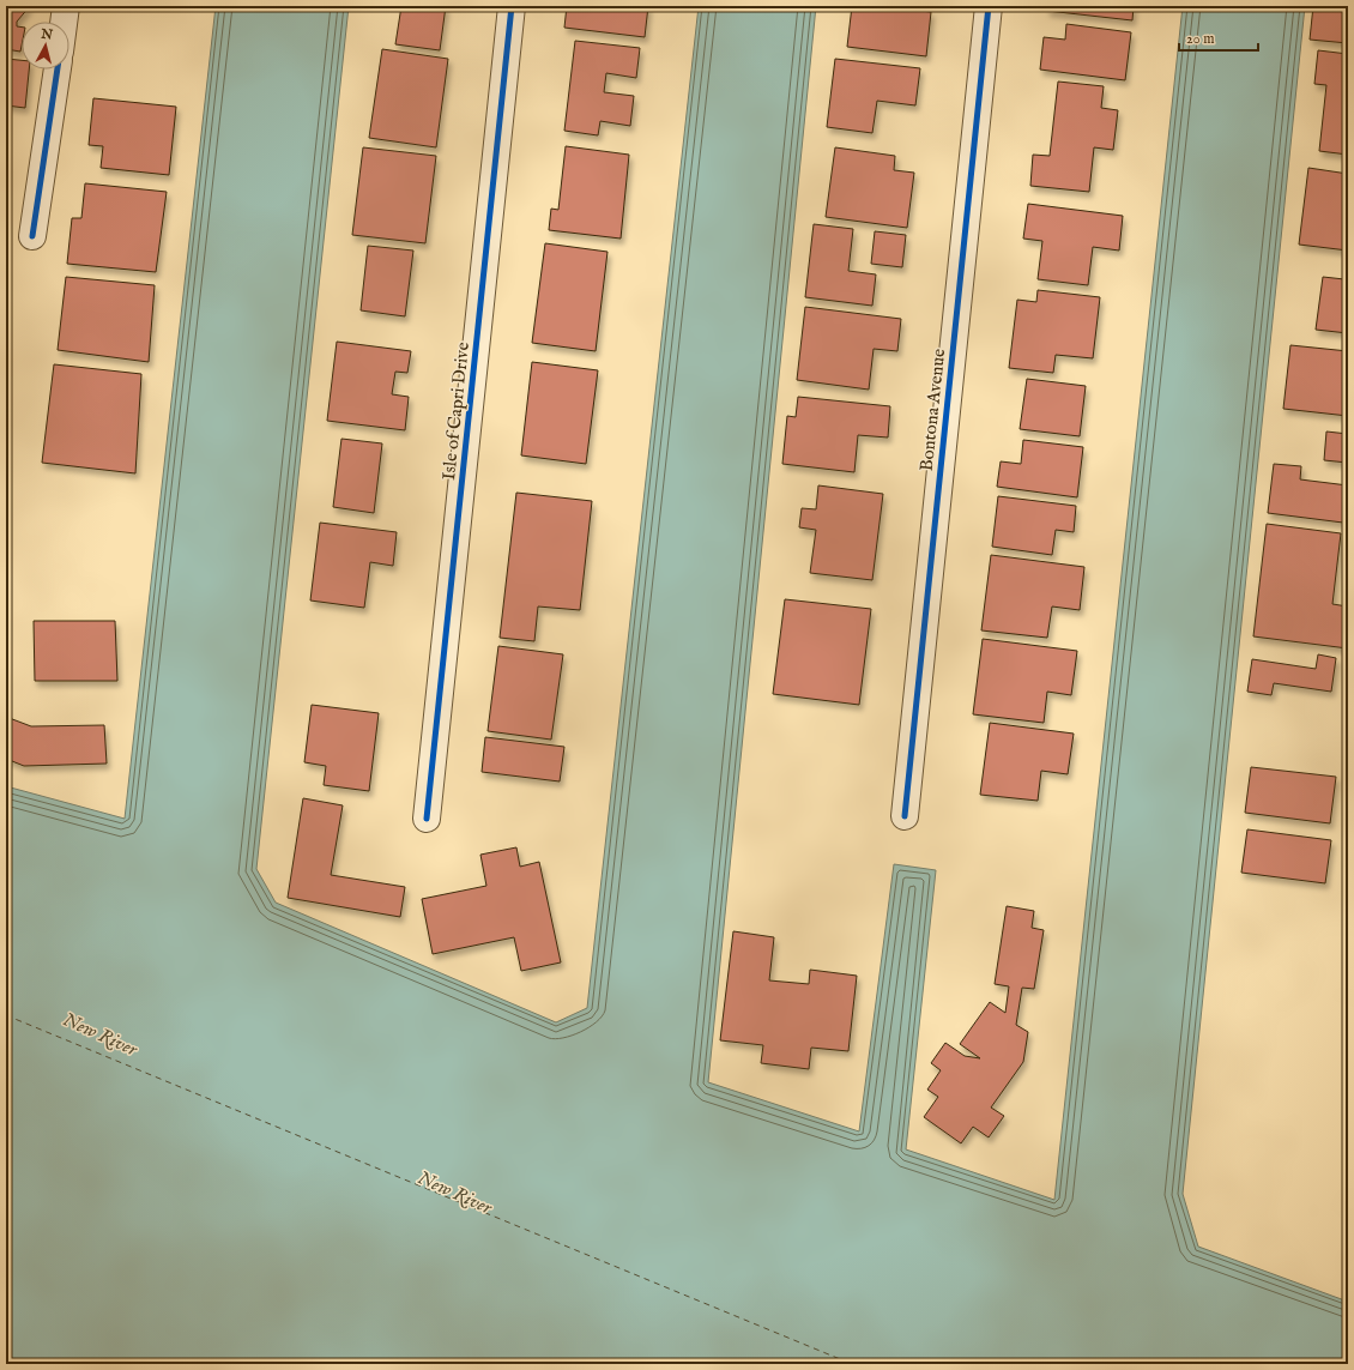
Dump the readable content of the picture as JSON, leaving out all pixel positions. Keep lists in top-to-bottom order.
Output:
{
  "streets": {
    "street": ["Bontona Avenue", "Isle of Capri Drive"]
  },
  "water": ["New River"],
  "scale_bar": "20 m",
  "north": "top"
}
